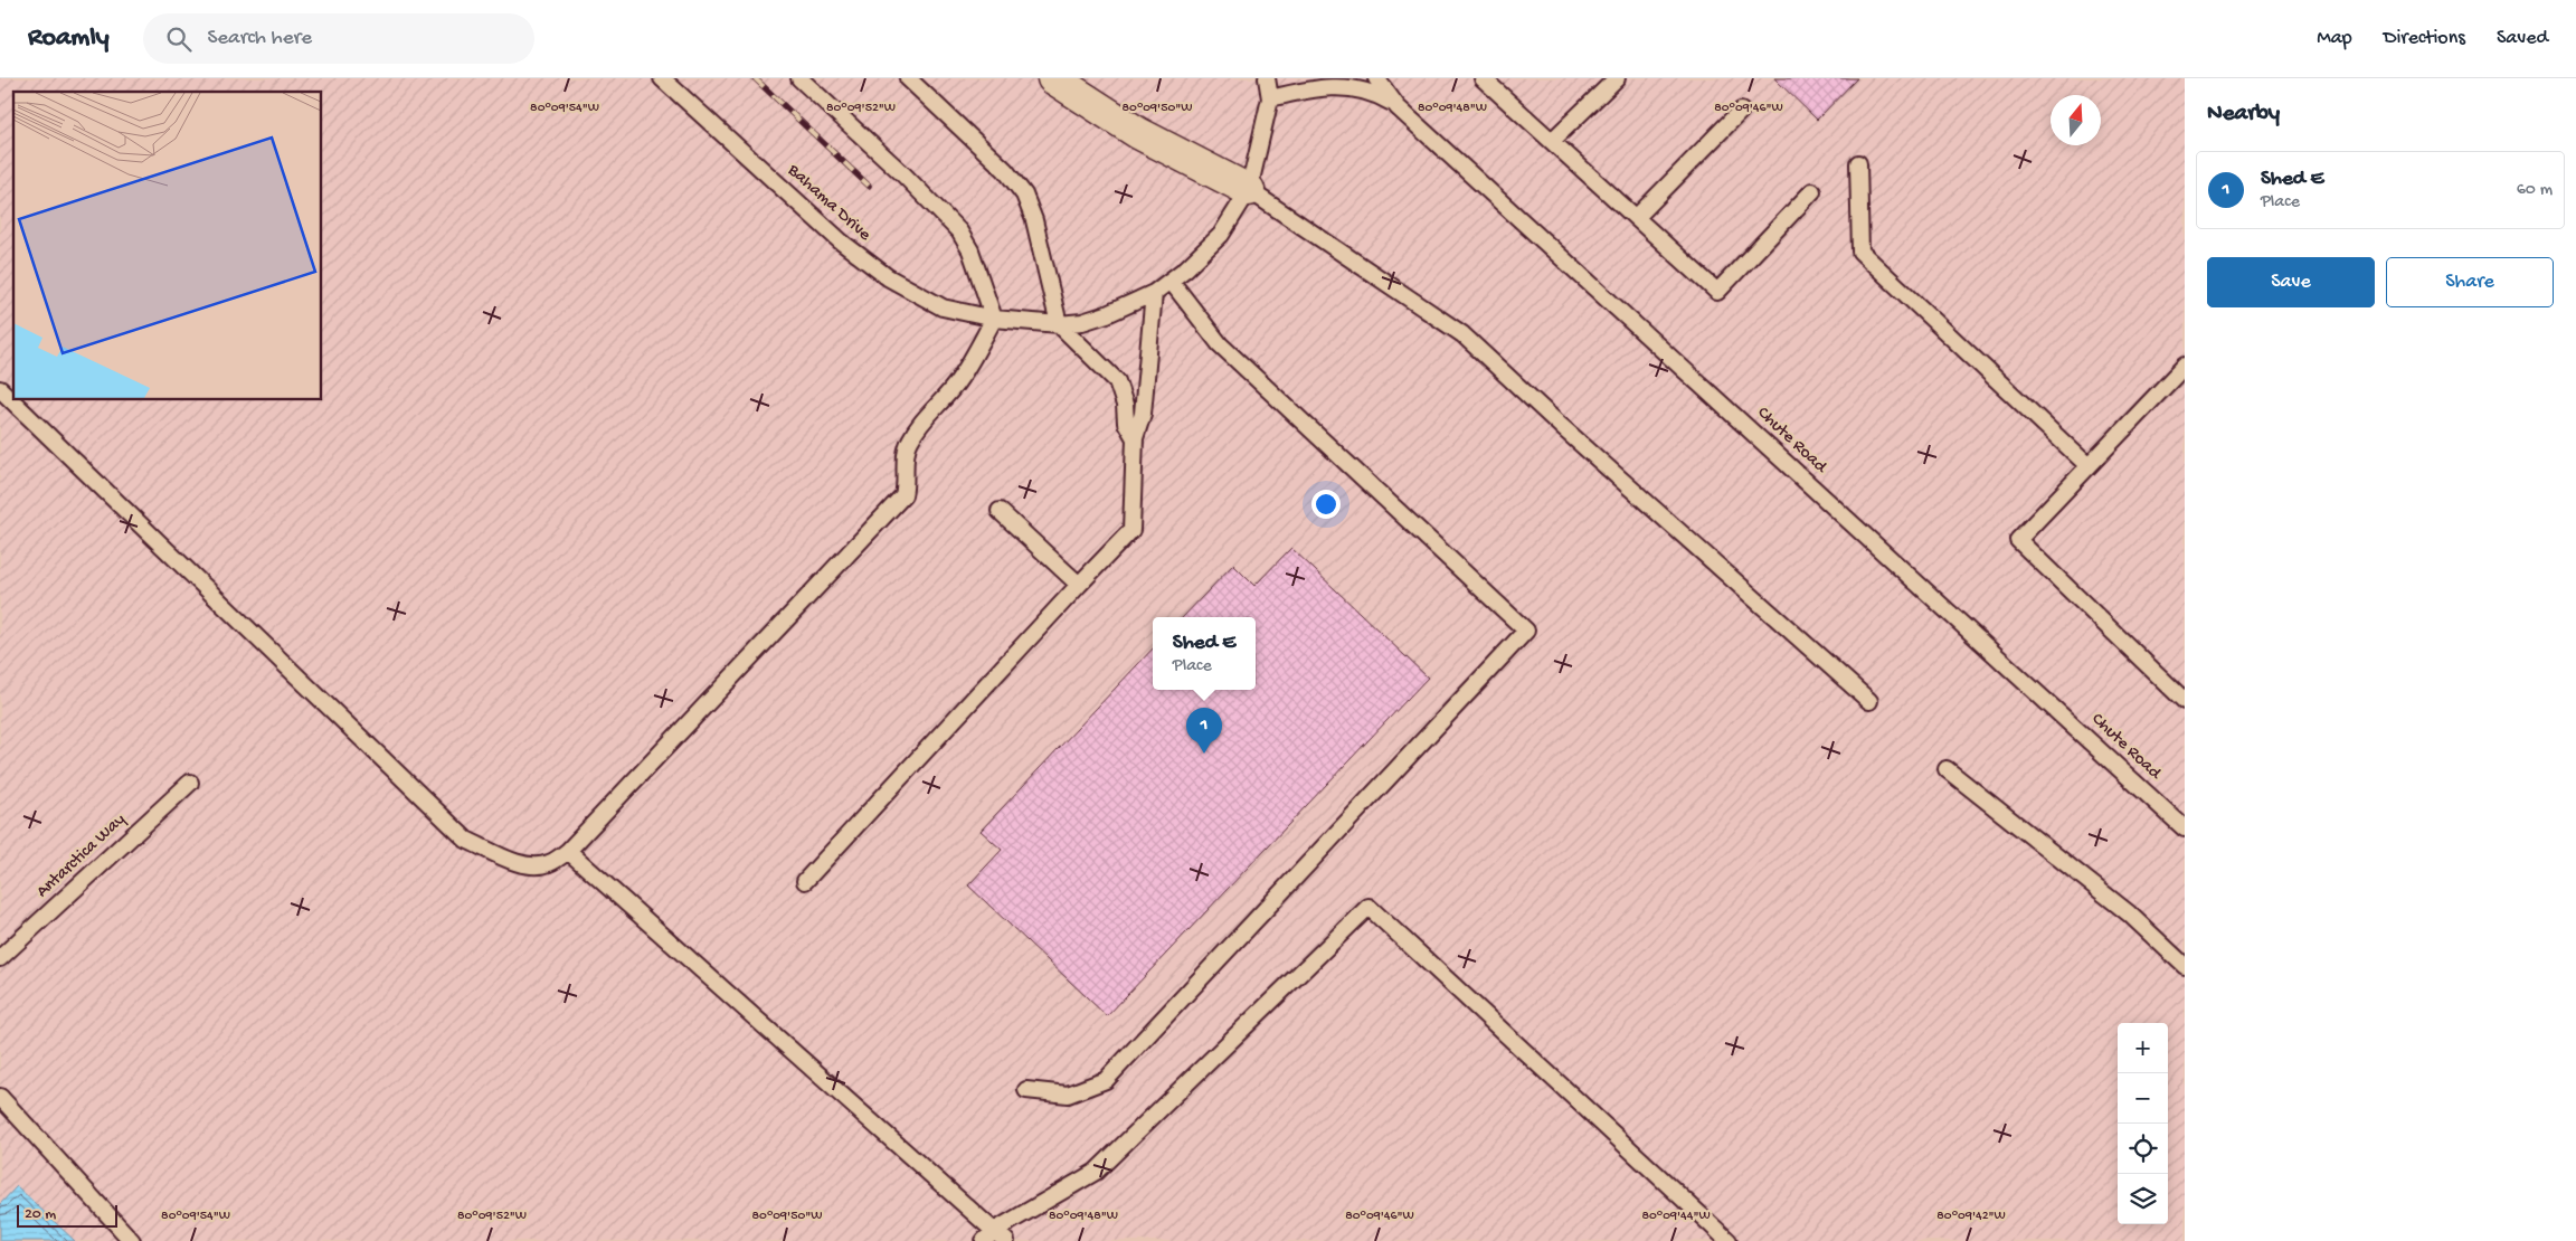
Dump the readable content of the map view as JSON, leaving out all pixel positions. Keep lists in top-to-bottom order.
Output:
{
  "streets": {
    "lane": ["Bahama Drive", "Chute Road", "Antarctica Way"]
  },
  "scale_bar": "20 m",
  "north": "top",
  "page": {
    "header": "Roamly",
    "search": "Search here",
    "nav": ["Map", "Directions", "Saved"],
    "heading": "Nearby",
    "list": [
      {
        "mark": "1",
        "name": "Shed E",
        "note": "Place",
        "value": "60 m"
      }
    ],
    "buttons": ["Save", "Share"],
    "popup": ["Shed E", "Place"],
    "pins": "1",
    "map_buttons": ["+", "−"],
    "scale": "20 m"
  },
  "coordinates": [
    "80°09'54\"W",
    "80°09'52\"W",
    "80°09'50\"W",
    "80°09'48\"W",
    "80°09'46\"W",
    "80°09'44\"W",
    "80°09'42\"W"
  ]
}
